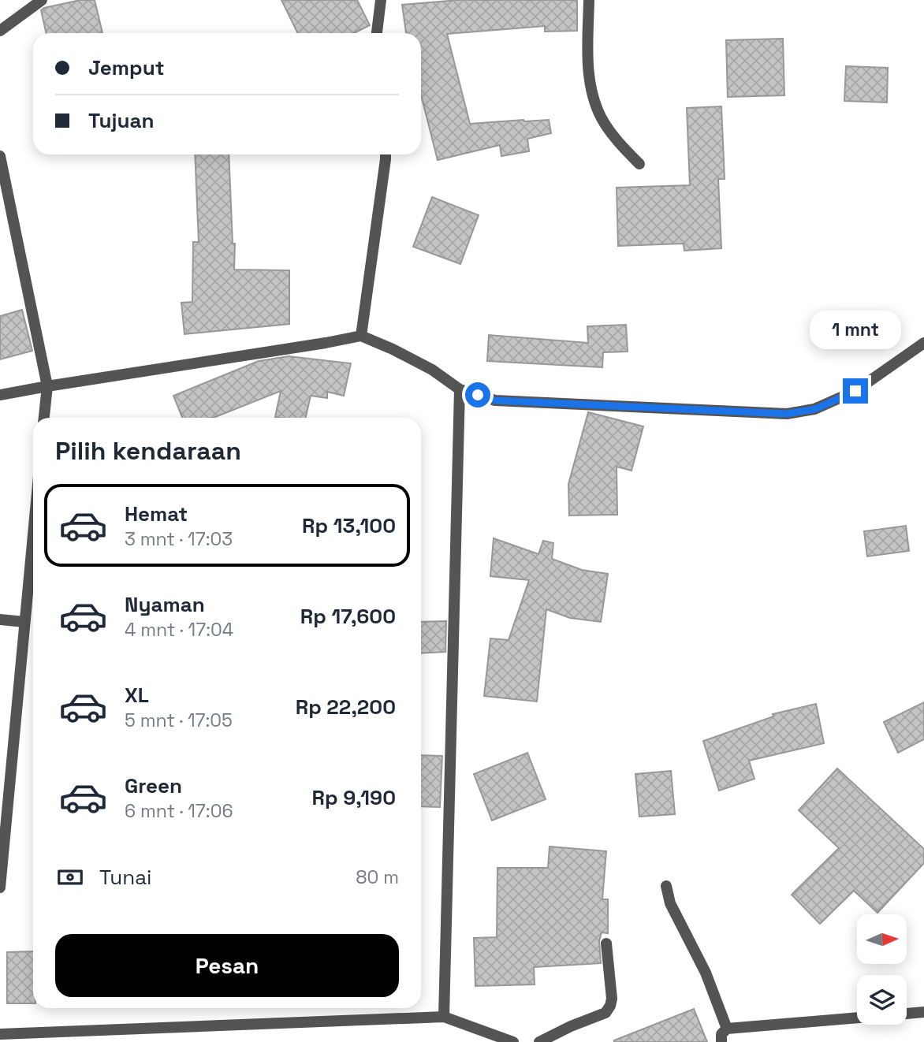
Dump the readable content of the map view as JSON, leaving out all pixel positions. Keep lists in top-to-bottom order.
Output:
{
  "north": "right",
  "page": {
    "banner": ["Jemput", "Tujuan"],
    "bubble": "1 mnt",
    "heading": "Pilih kendaraan",
    "list": [
      {
        "name": "Hemat",
        "note": "3 mnt · 17:03",
        "value": "Rp 13,100"
      },
      {
        "name": "Nyaman",
        "note": "4 mnt · 17:04",
        "value": "Rp 17,600"
      },
      {
        "name": "XL",
        "note": "5 mnt · 17:05",
        "value": "Rp 22,200"
      },
      {
        "name": "Green",
        "note": "6 mnt · 17:06",
        "value": "Rp 9,190"
      }
    ],
    "pay": ["Tunai", "80 m"],
    "buttons": "Pesan"
  }
}
